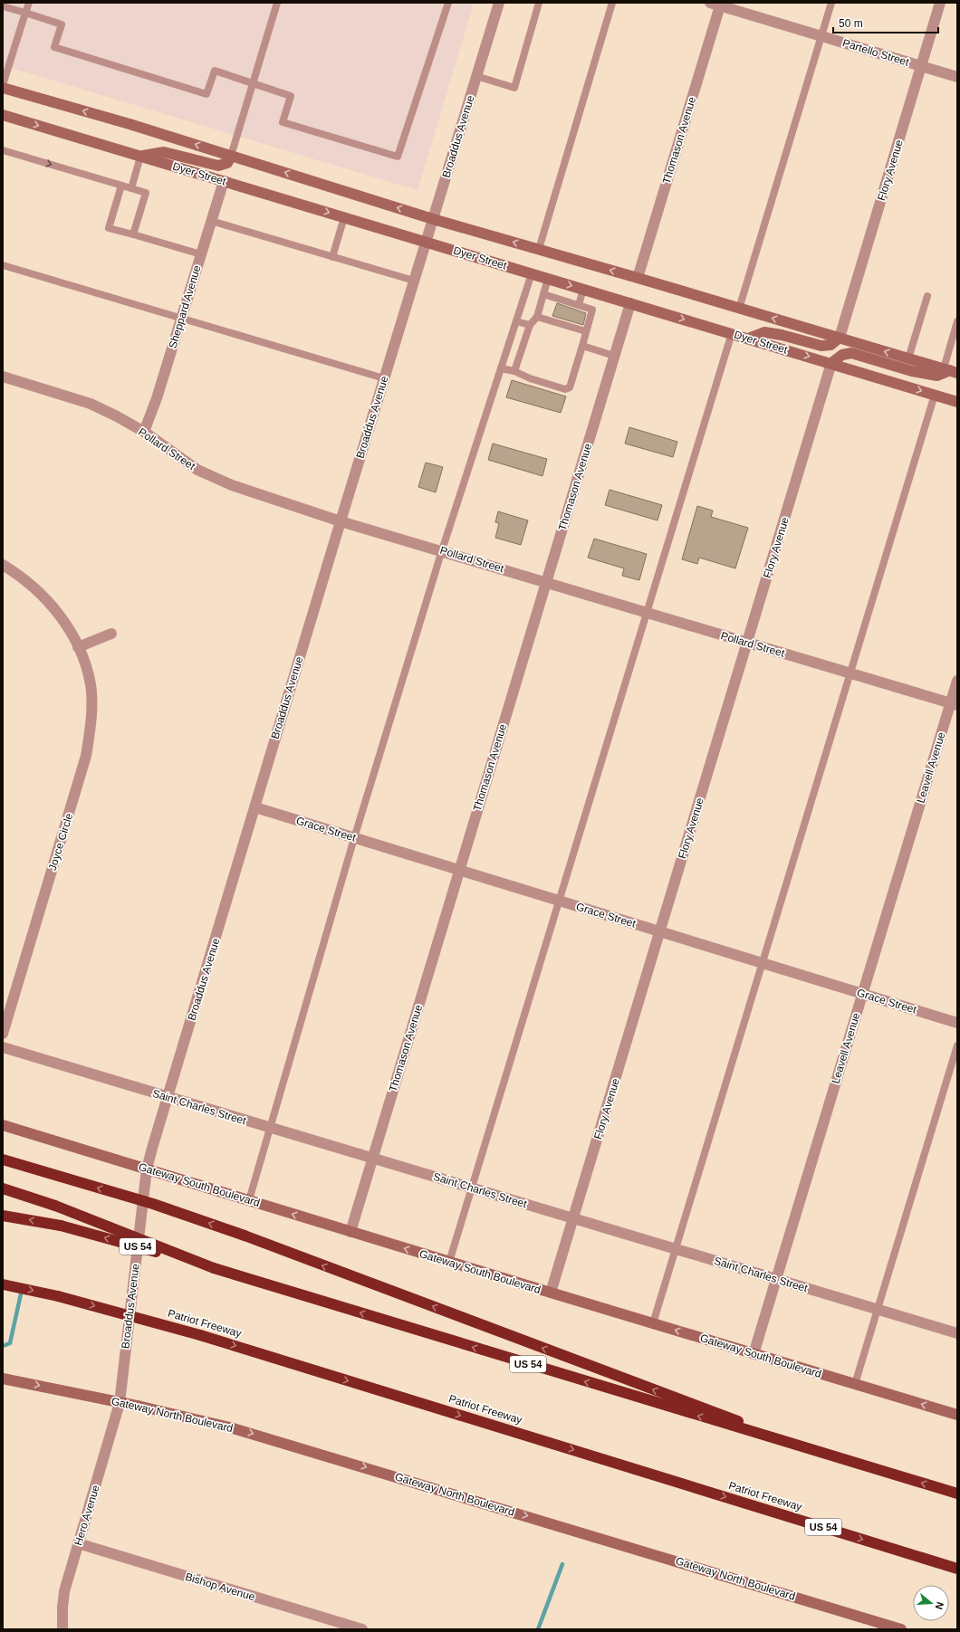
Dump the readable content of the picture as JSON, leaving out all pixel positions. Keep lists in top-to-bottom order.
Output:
{
  "streets": {
    "highway": ["US 54", "Patriot Freeway"],
    "main road": ["Dyer Street", "Gateway South Boulevard", "Gateway North Boulevard"],
    "street": [
      "Partello Street",
      "Broaddus Avenue",
      "Thomason Avenue",
      "Flory Avenue",
      "Sheppard Avenue",
      "Pollard Street",
      "Leavell Avenue",
      "Grace Street",
      "Joyce Circle",
      "Saint Charles Street",
      "Hero Avenue",
      "Bishop Avenue"
    ]
  },
  "crossings": [
    ["Partello Street", "Thomason Avenue"],
    ["Partello Street", "Flory Avenue"],
    ["Broaddus Avenue", "Dyer Street"],
    ["Broaddus Avenue", "Pollard Street"],
    ["Broaddus Avenue", "Grace Street"],
    ["Broaddus Avenue", "Saint Charles Street"],
    ["Broaddus Avenue", "Gateway South Boulevard"],
    ["Broaddus Avenue", "Gateway North Boulevard"],
    ["Broaddus Avenue", "Hero Avenue"],
    ["Thomason Avenue", "Dyer Street"],
    ["Thomason Avenue", "Pollard Street"],
    ["Thomason Avenue", "Grace Street"],
    ["Thomason Avenue", "Saint Charles Street"],
    ["Thomason Avenue", "Gateway South Boulevard"],
    ["Flory Avenue", "Dyer Street"],
    ["Flory Avenue", "Pollard Street"],
    ["Flory Avenue", "Grace Street"],
    ["Flory Avenue", "Saint Charles Street"],
    ["Flory Avenue", "Gateway South Boulevard"],
    ["Dyer Street", "Sheppard Avenue"],
    ["Sheppard Avenue", "Pollard Street"],
    ["Pollard Street", "Leavell Avenue"],
    ["Leavell Avenue", "Grace Street"],
    ["Leavell Avenue", "Saint Charles Street"],
    ["Leavell Avenue", "Gateway South Boulevard"],
    ["Gateway North Boulevard", "Hero Avenue"],
    ["Hero Avenue", "Bishop Avenue"]
  ],
  "one_way": ["Gateway South Boulevard", "Gateway North Boulevard"],
  "scale_bar": "50 m",
  "north": "right"
}
